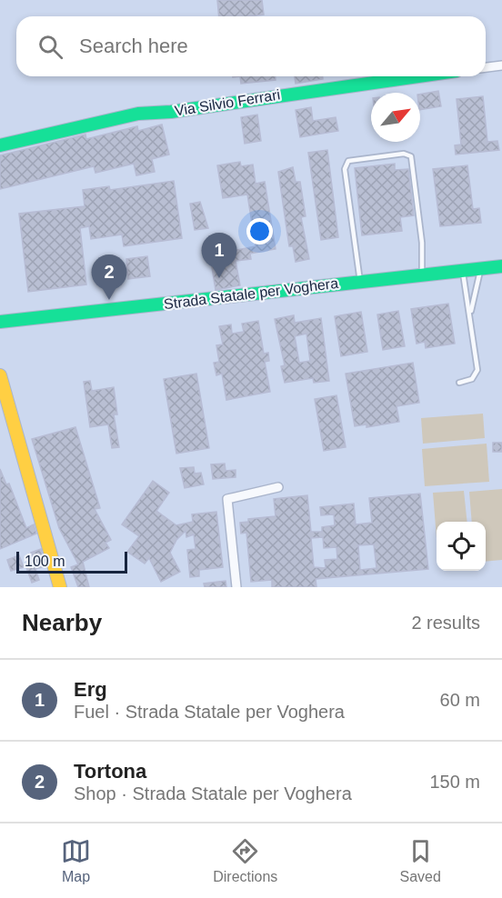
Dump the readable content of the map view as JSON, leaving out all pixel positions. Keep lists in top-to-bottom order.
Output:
{
  "streets": {
    "street": ["Via Silvio Ferrari", "Strada Statale per Voghera"]
  },
  "scale_bar": "100 m",
  "north": "top right",
  "page": {
    "search": "Search here",
    "pins": ["1", "2"],
    "scale": "100 m",
    "heading": ["Nearby", "2 results"],
    "list": [
      {
        "mark": "1",
        "name": "Erg",
        "note": "Fuel · Strada Statale per Voghera",
        "value": "60 m"
      },
      {
        "mark": "2",
        "name": "Tortona",
        "note": "Shop · Strada Statale per Voghera",
        "value": "150 m"
      }
    ],
    "nav": ["Map", "Directions", "Saved"]
  }
}
